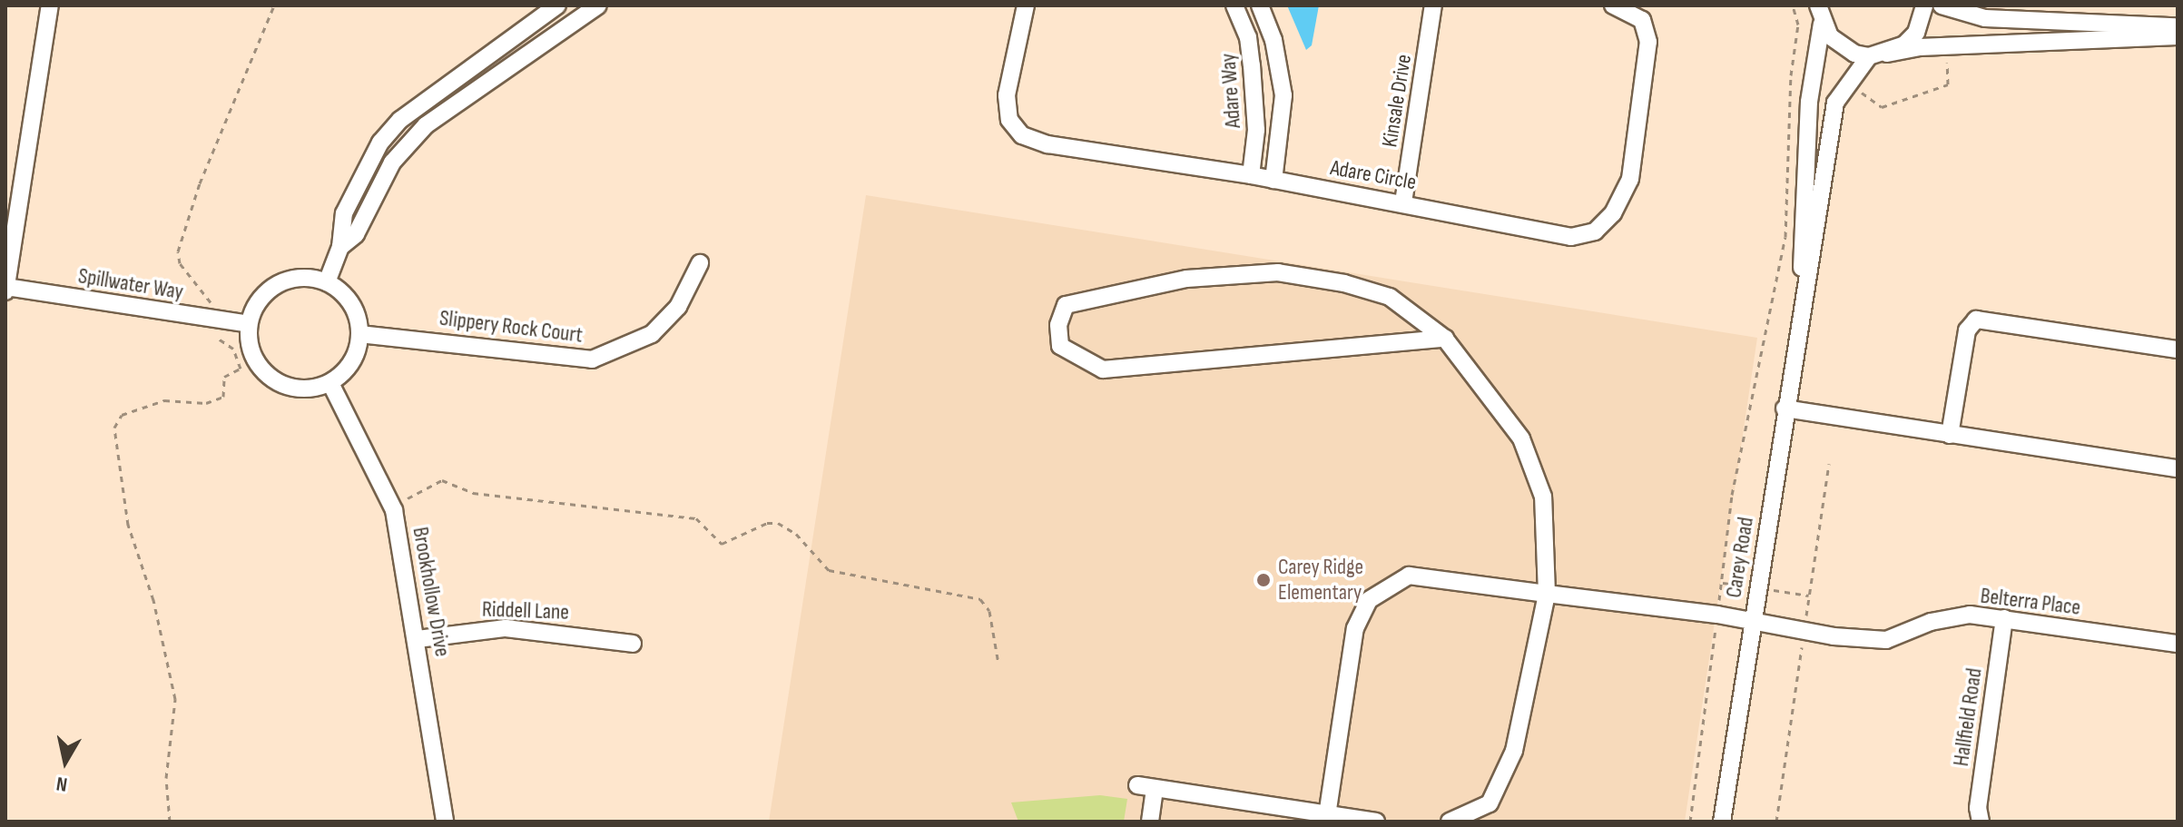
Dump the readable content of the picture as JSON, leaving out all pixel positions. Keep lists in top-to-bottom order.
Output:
{
  "streets": {
    "street": [
      "Adare Way",
      "Kinsale Drive",
      "Adare Circle",
      "Spillwater Way",
      "Slippery Rock Court",
      "Carey Road",
      "Brookhollow Drive",
      "Belterra Place",
      "Riddell Lane",
      "Hallfield Road"
    ]
  },
  "crossings": [
    ["Adare Way", "Adare Circle"],
    ["Kinsale Drive", "Adare Circle"],
    ["Spillwater Way", "Slippery Rock Court"],
    ["Spillwater Way", "Brookhollow Drive"],
    ["Slippery Rock Court", "Brookhollow Drive"],
    ["Carey Road", "Belterra Place"],
    ["Brookhollow Drive", "Riddell Lane"],
    ["Belterra Place", "Hallfield Road"]
  ],
  "places": ["Carey Ridge Elementary"],
  "north": "bottom"
}
